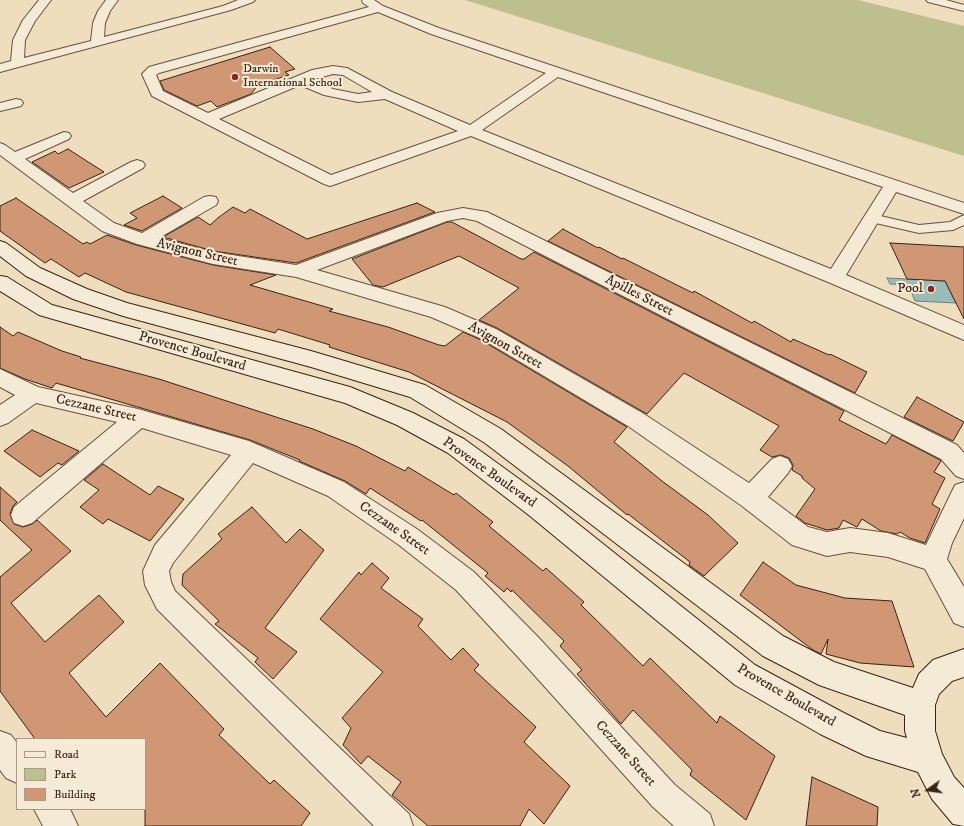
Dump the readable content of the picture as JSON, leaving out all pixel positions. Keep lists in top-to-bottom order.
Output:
{
  "streets": {
    "street": [
      "Avignon Street",
      "Apilles Street",
      "Provence Boulevard",
      "Cezzane Street"
    ]
  },
  "crossings": [
    ["Avignon Street", "Apilles Street"]
  ],
  "places": ["Darwin International School", "Pool"],
  "legend": ["Road", "Park", "Building"],
  "north": "left"
}
